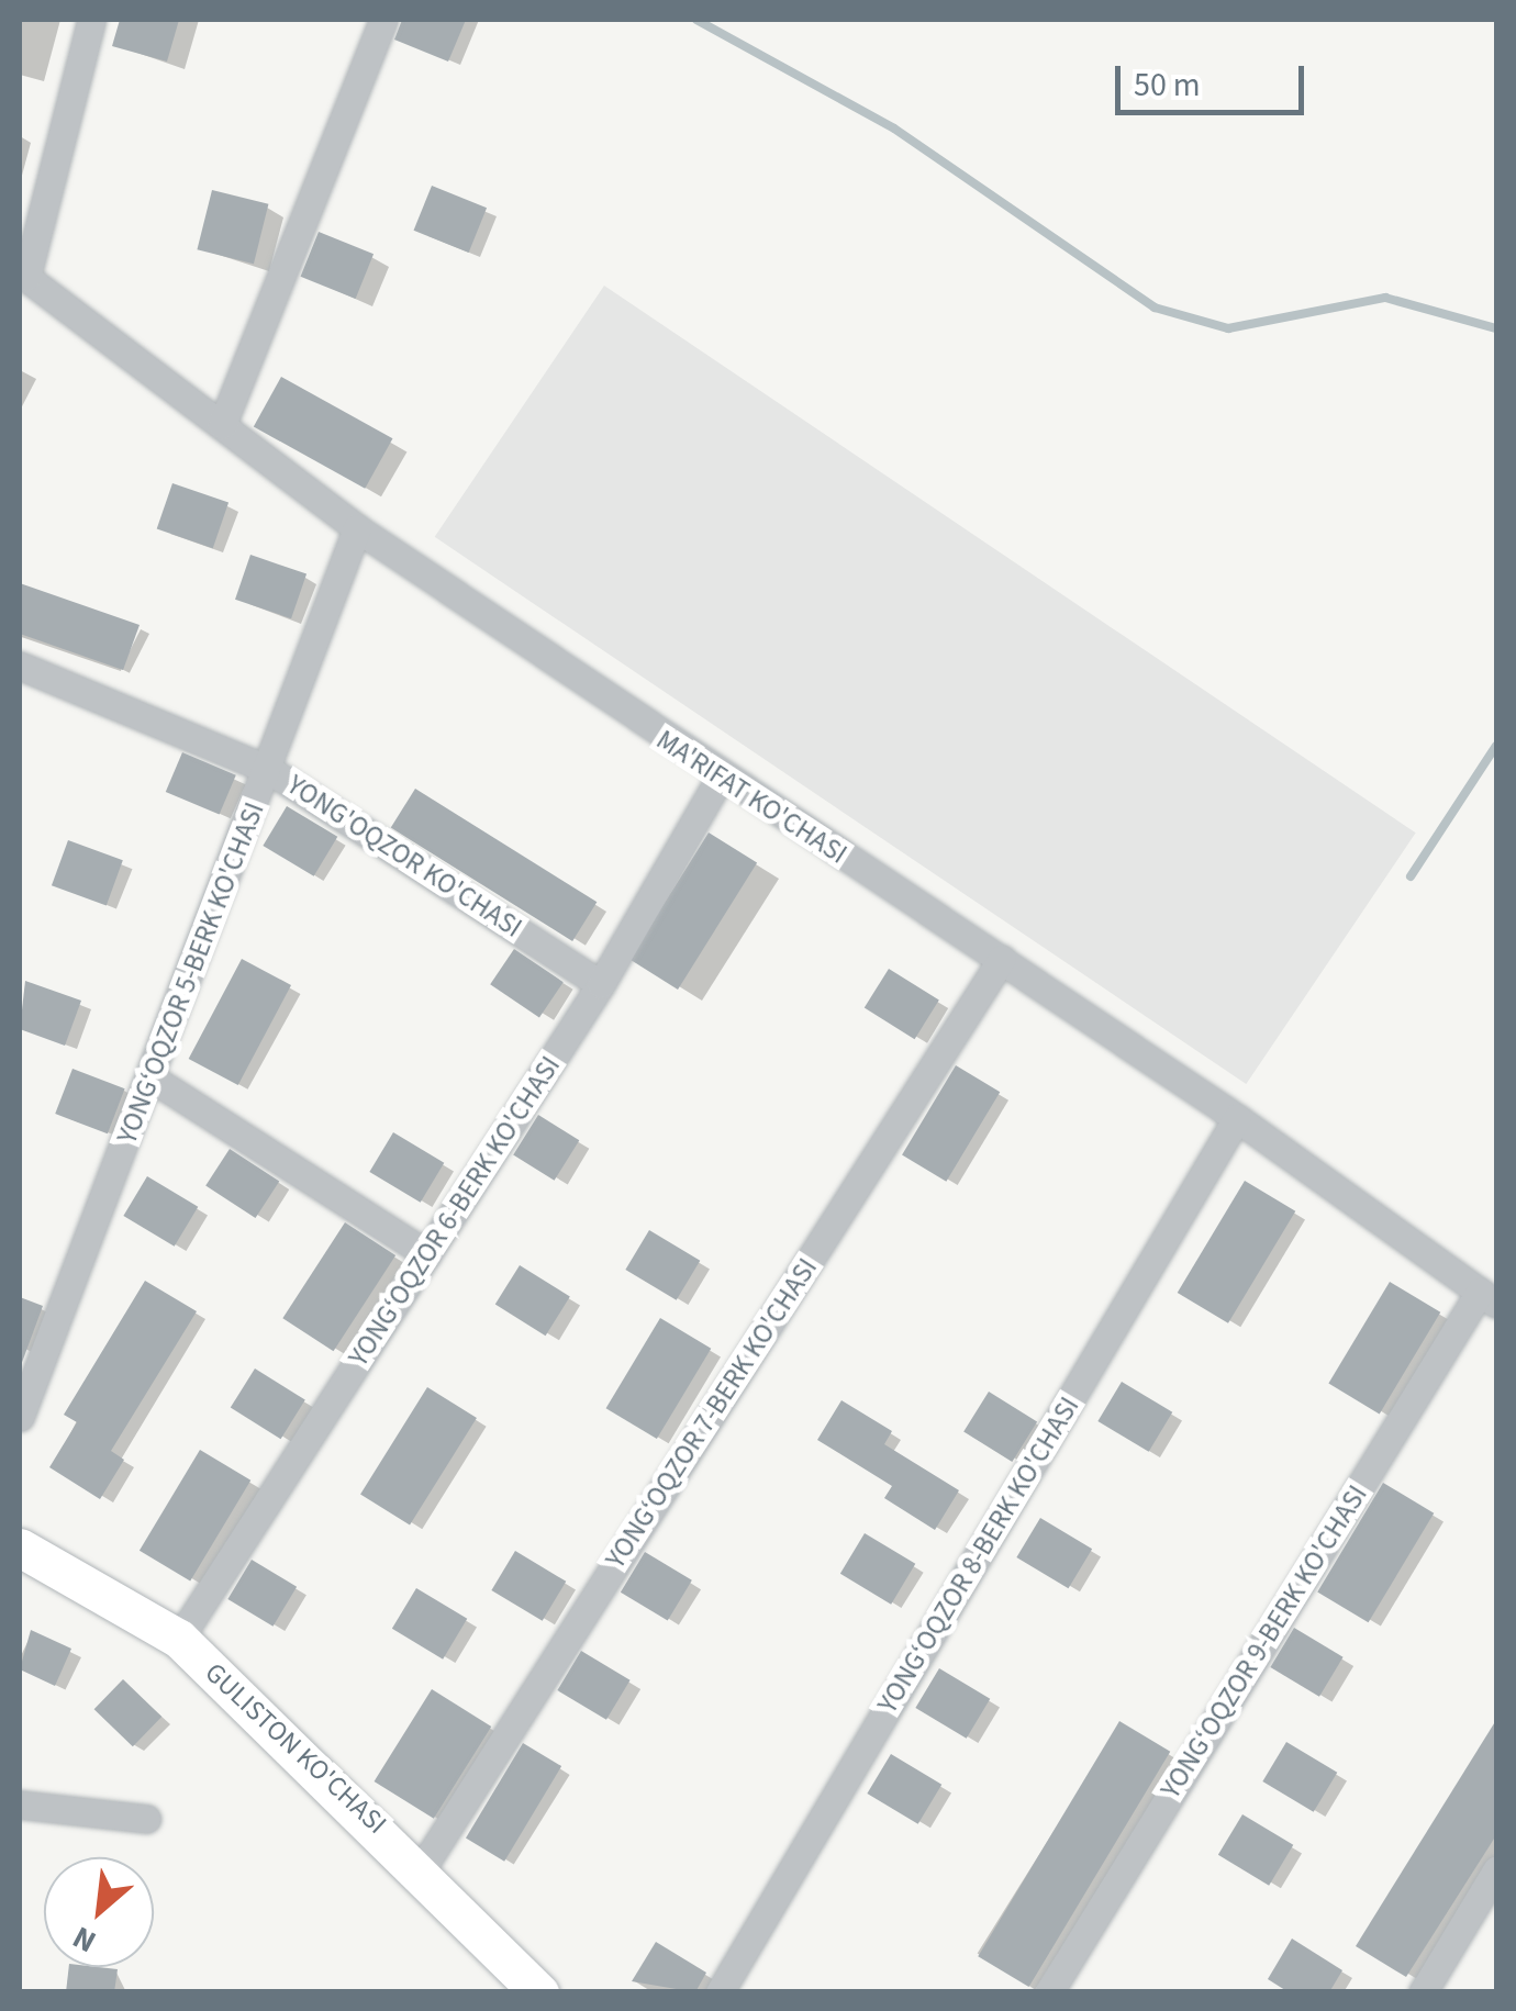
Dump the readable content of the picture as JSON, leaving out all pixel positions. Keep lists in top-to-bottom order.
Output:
{
  "streets": {
    "main road": ["GULISTON KO'CHASI"],
    "street": [
      "MA'RIFAT KO'CHASI",
      "YONG'OQZOR KO'CHASI",
      "YONG‘OQZOR 5-BERK KO'CHASI",
      "YONG‘OQZOR 6-BERK KO'CHASI",
      "YONG‘OQZOR 7-BERK KO'CHASI",
      "YONG‘OQZOR 8-BERK KO'CHASI",
      "YONG‘OQZOR 9-BERK KO'CHASI"
    ]
  },
  "crossings": [
    ["MA'RIFAT KO'CHASI", "YONG‘OQZOR 5-BERK KO'CHASI"],
    ["MA'RIFAT KO'CHASI", "YONG‘OQZOR 6-BERK KO'CHASI"],
    ["MA'RIFAT KO'CHASI", "YONG‘OQZOR 7-BERK KO'CHASI"],
    ["MA'RIFAT KO'CHASI", "YONG‘OQZOR 8-BERK KO'CHASI"],
    ["MA'RIFAT KO'CHASI", "YONG‘OQZOR 9-BERK KO'CHASI"],
    ["YONG'OQZOR KO'CHASI", "YONG‘OQZOR 5-BERK KO'CHASI"],
    ["YONG'OQZOR KO'CHASI", "YONG‘OQZOR 6-BERK KO'CHASI"],
    ["YONG‘OQZOR 6-BERK KO'CHASI", "GULISTON KO'CHASI"],
    ["YONG‘OQZOR 7-BERK KO'CHASI", "GULISTON KO'CHASI"]
  ],
  "scale_bar": "50 m",
  "north": "bottom left"
}
